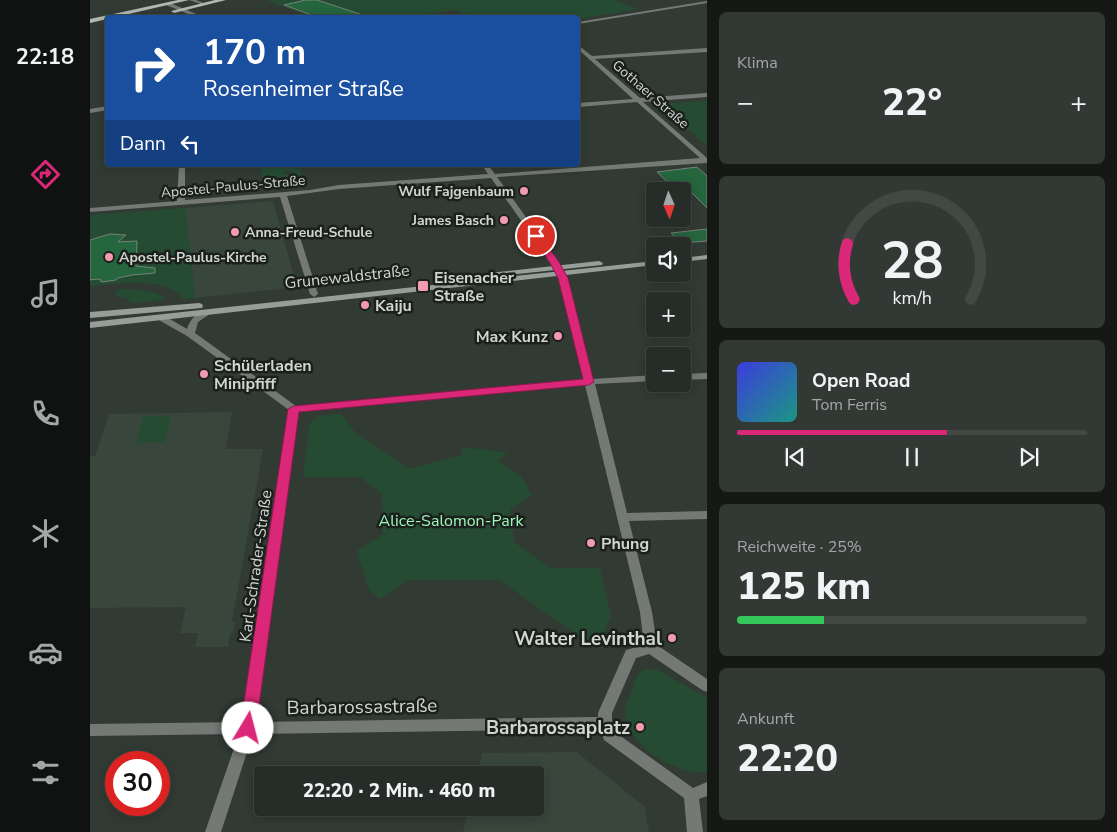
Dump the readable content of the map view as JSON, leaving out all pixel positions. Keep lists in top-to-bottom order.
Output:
{
  "streets": {
    "main road": ["Grunewaldstraße"],
    "street": [
      "Gothaer Straße",
      "Apostel-Paulus-Straße",
      "Karl-Schrader-Straße",
      "Barbarossastraße"
    ]
  },
  "crossings": [
    ["Gothaer Straße", "Apostel-Paulus-Straße"],
    ["Karl-Schrader-Straße", "Barbarossastraße"]
  ],
  "parks": ["Alice-Salomon-Park"],
  "places": {
    "other": [
      "Wulf Fajgenbaum",
      "James Basch",
      "Anna-Freud-Schule",
      "Apostel-Paulus-Kirche",
      "Kaiju",
      "Max Kunz",
      "Schülerladen Minipfiff",
      "Phung",
      "Walter Levinthal",
      "Barbarossaplatz"
    ],
    "transit": ["Eisenacher Straße"]
  },
  "north": "bottom",
  "page": {
    "tabs": "22:18",
    "tile": [
      "Klima",
      ["Reichweite · 25%", "125 km"],
      ["Ankunft", "22:20"]
    ],
    "turn": ["170 m", "Rosenheimer Straße"],
    "heat": ["−", "22°", "+"],
    "then": "Dann",
    "map_buttons": ["+", "−"],
    "song": ["Open Road", "Tom Ferris"],
    "limit": "30",
    "trip": "22:20 · 2 Min. · 460 m",
    "gauge": ["28", "km/h"]
  }
}
